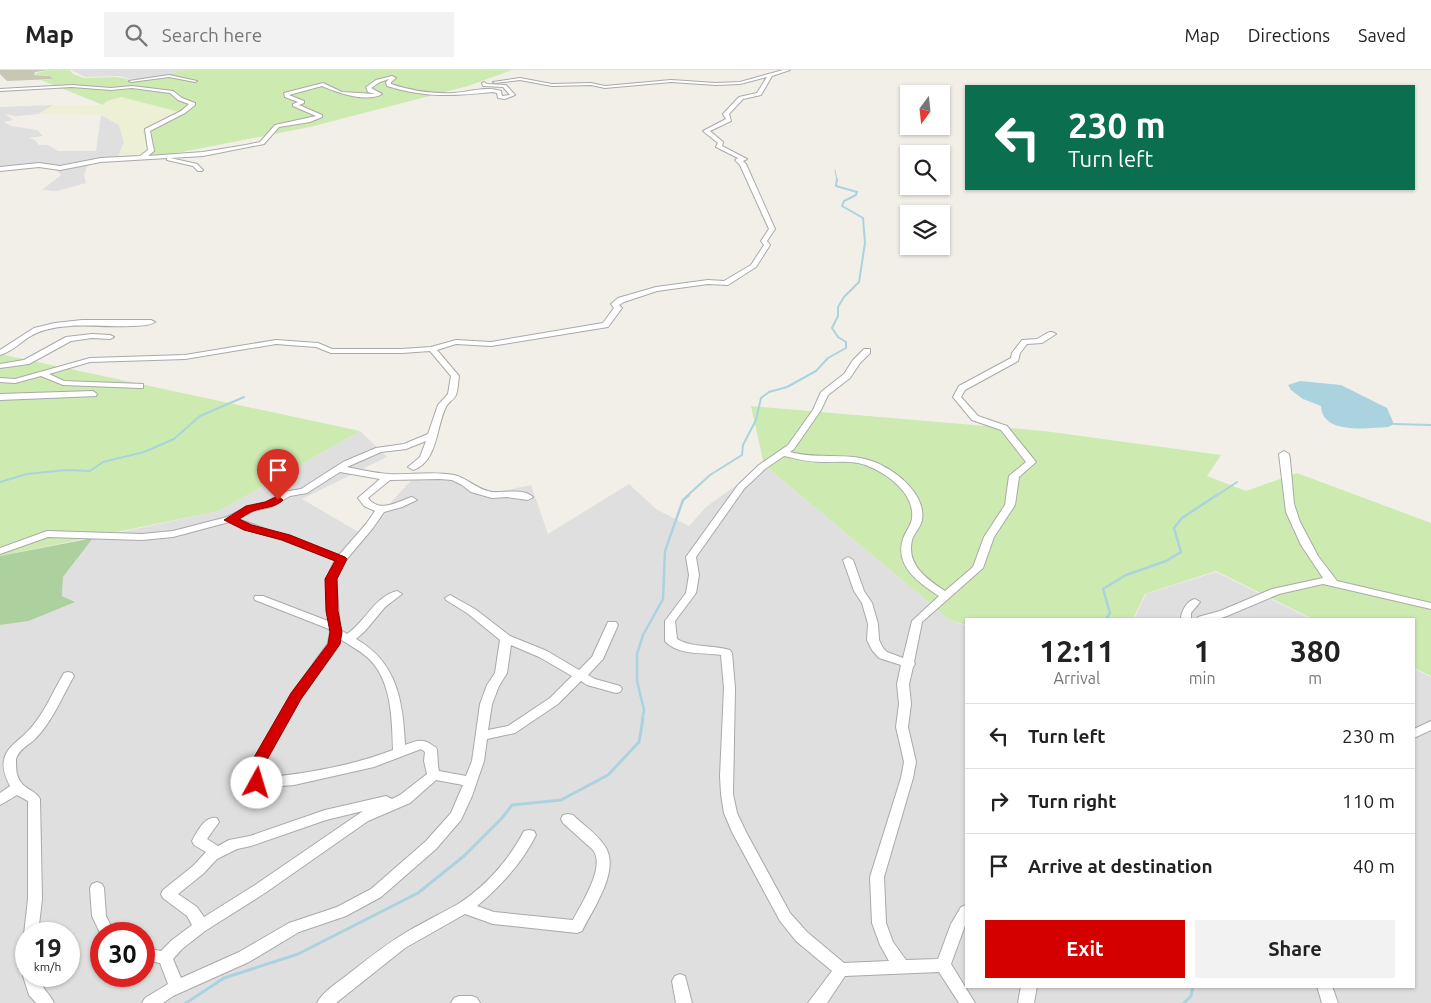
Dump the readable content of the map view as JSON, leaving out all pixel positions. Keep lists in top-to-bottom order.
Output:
{
  "north": "bottom",
  "page": {
    "header": "Map",
    "search": "Search here",
    "nav": ["Map", "Directions", "Saved"],
    "turn": ["230 m", "Turn left"],
    "eta": [
      "12:11",
      "Arrival",
      "1",
      "min",
      "380",
      "m"
    ],
    "list": [
      {
        "name": "Turn left",
        "value": "230 m"
      },
      {
        "name": "Turn right",
        "value": "110 m"
      },
      {
        "name": "Arrive at destination",
        "value": "40 m"
      }
    ],
    "buttons": ["Exit", "Share"],
    "speed": "19 km/h",
    "limit": "30"
  }
}
